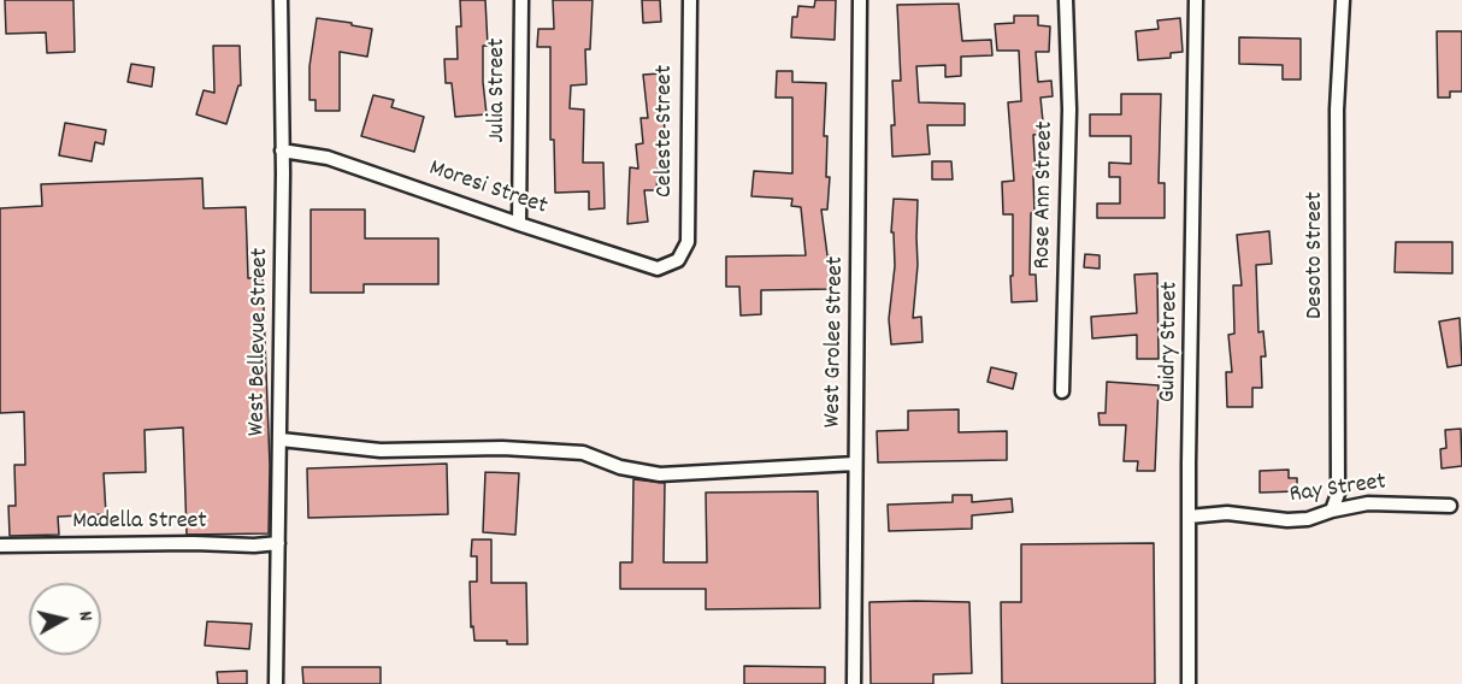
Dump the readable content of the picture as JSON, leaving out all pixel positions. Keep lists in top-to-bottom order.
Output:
{
  "streets": {
    "street": [
      "Julia Street",
      "Celeste Street",
      "Moresi Street",
      "Rose Ann Street",
      "Desoto Street",
      "West Bellevue Street",
      "West Grolee Street",
      "Guidry Street",
      "Ray Street",
      "Madella Street"
    ]
  },
  "crossings": [
    ["Julia Street", "Moresi Street"],
    ["Celeste Street", "Moresi Street"],
    ["Moresi Street", "West Bellevue Street"],
    ["Desoto Street", "Ray Street"],
    ["West Bellevue Street", "Madella Street"],
    ["Guidry Street", "Ray Street"]
  ],
  "north": "right"
}
